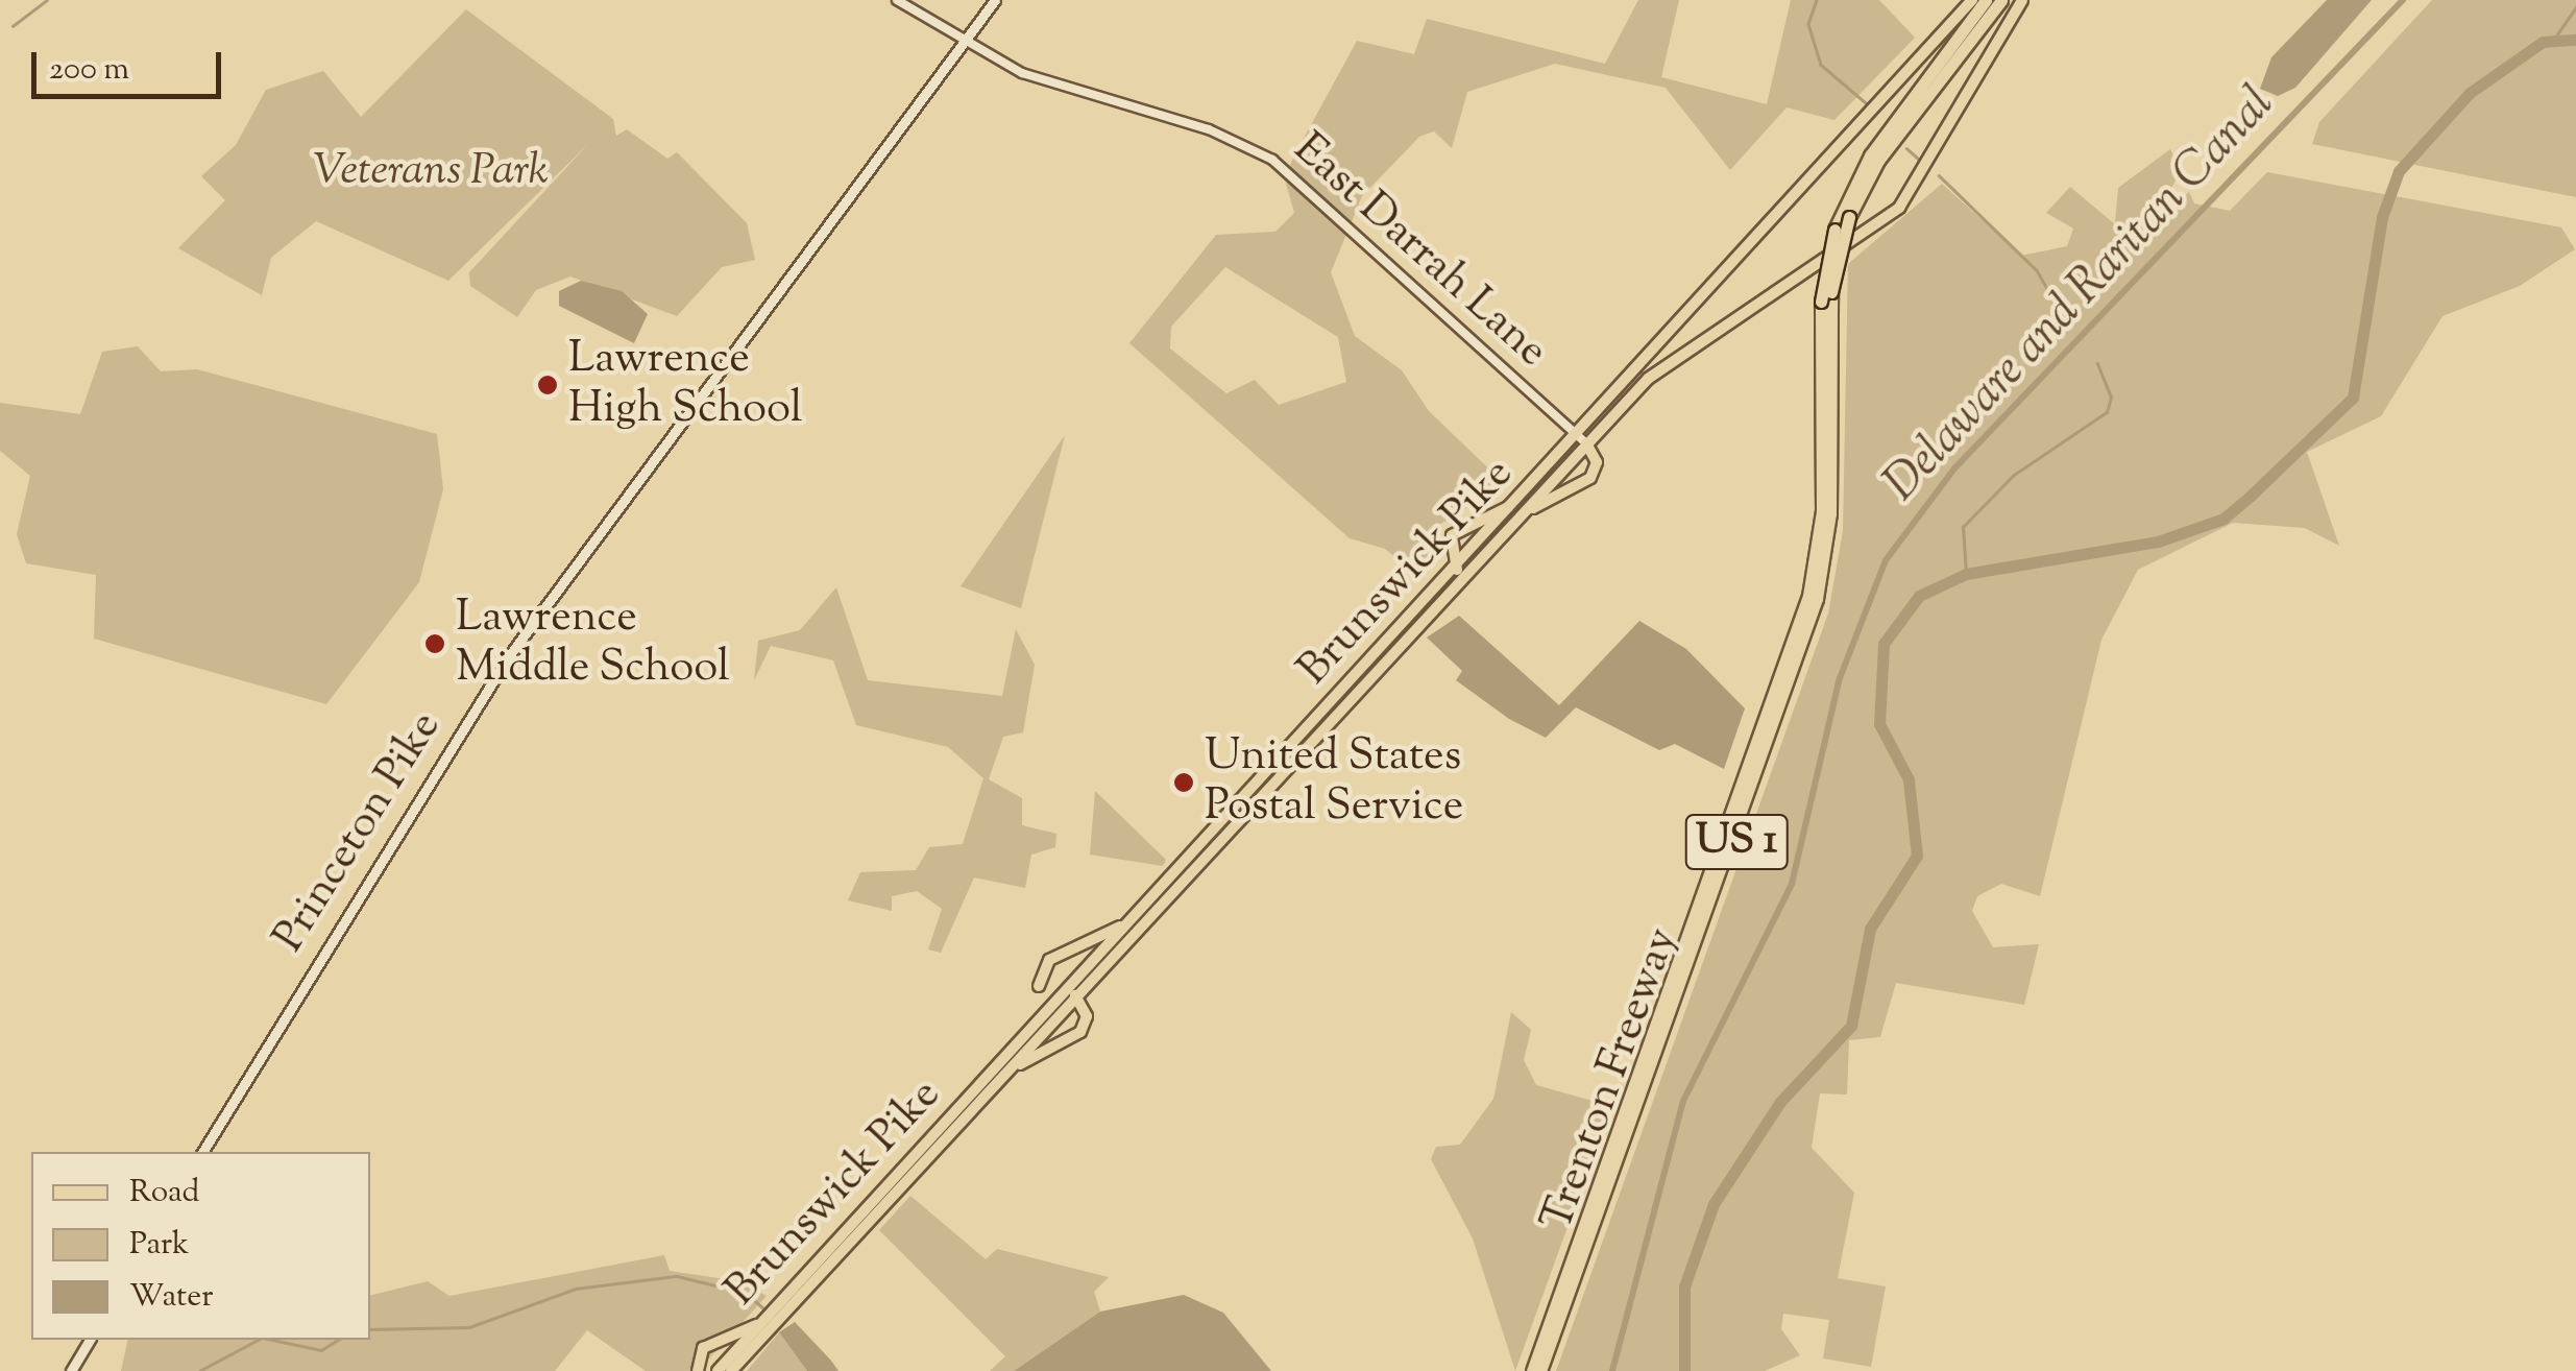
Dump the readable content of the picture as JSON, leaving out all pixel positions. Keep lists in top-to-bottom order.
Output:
{
  "streets": {
    "highway": ["US 1", "Trenton Freeway"],
    "main road": ["Brunswick Pike", "Princeton Pike"],
    "street": ["East Darrah Lane"]
  },
  "crossings": [
    ["East Darrah Lane", "Brunswick Pike"],
    ["East Darrah Lane", "Princeton Pike"]
  ],
  "water": ["Delaware and Raritan Canal"],
  "parks": ["Veterans Park"],
  "places": ["Lawrence High School", "Lawrence Middle School", "United States Postal Service"],
  "legend": ["Road", "Park", "Water"],
  "scale_bar": "200 m"
}
